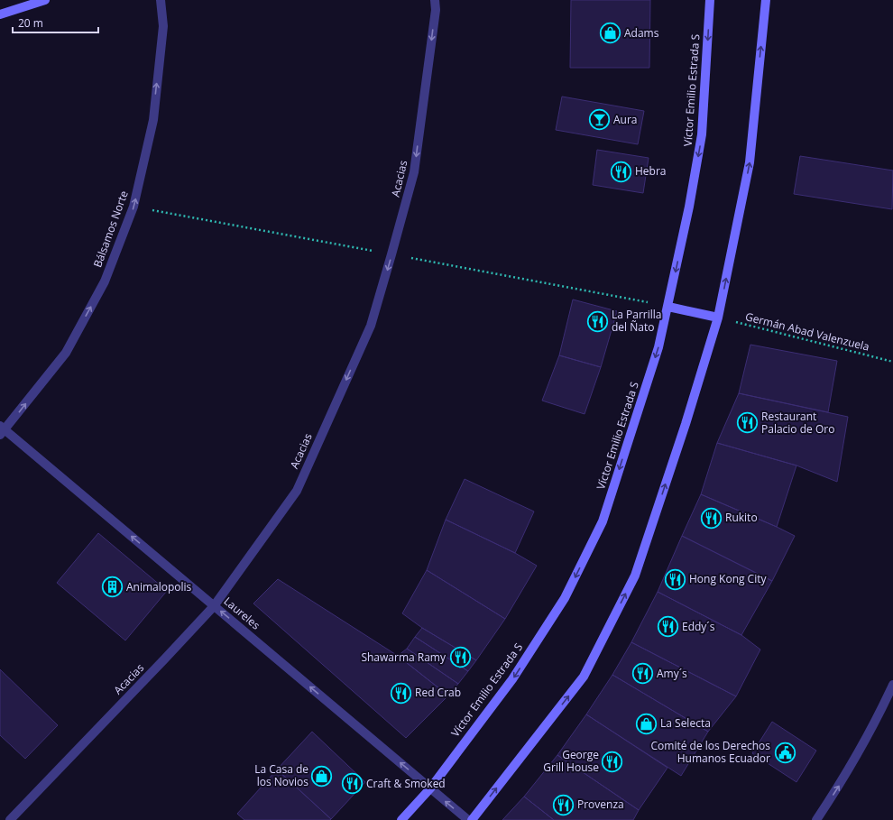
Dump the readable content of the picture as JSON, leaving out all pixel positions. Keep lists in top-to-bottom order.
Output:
{
  "streets": {
    "main road": ["Víctor Emilio Estrada S"],
    "street": ["Acacias", "Bálsamos Norte", "Laureles"],
    "path": ["Germán Abad Valenzuela"]
  },
  "crossings": [
    ["Víctor Emilio Estrada S", "Laureles"],
    ["Acacias", "Laureles"],
    ["Bálsamos Norte", "Laureles"]
  ],
  "one_way": ["Acacias", "Bálsamos Norte", "Laureles"],
  "places": {
    "shop": ["Adams", "La Selecta", "La Casa de los Novios"],
    "bar": ["Aura"],
    "restaurant": [
      "Hebra",
      "La Parrilla del Ñato",
      "Restaurant Palacio de Oro",
      "Rukito",
      "Hong Kong City",
      "Eddy´s",
      "Shawarma Ramy",
      "Amy´s",
      "Red Crab",
      "George Grill House",
      "Craft & Smoked",
      "Provenza"
    ],
    "building": ["Animalopolis"],
    "public building": ["Comité de los Derechos Humanos Ecuador"]
  },
  "scale_bar": "20 m"
}
